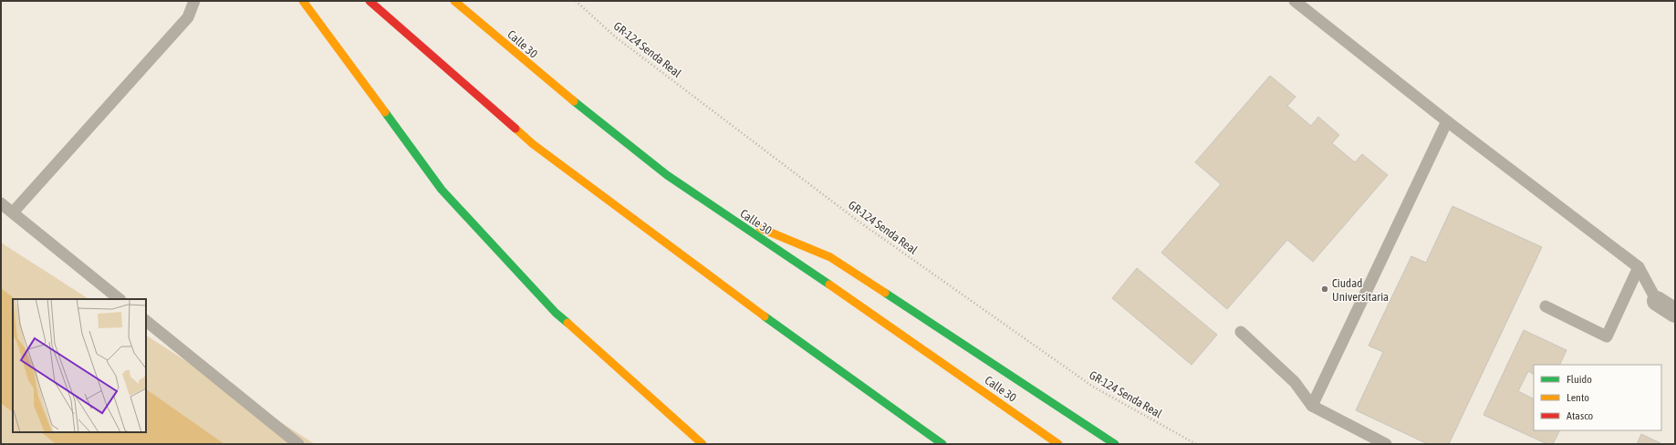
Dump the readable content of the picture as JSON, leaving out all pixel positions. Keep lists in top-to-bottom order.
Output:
{
  "streets": {
    "highway": ["Calle 30"],
    "path": ["GR-124 Senda Real"]
  },
  "places": ["Ciudad Universitaria"],
  "legend": ["Fluido", "Lento", "Atasco"]
}
